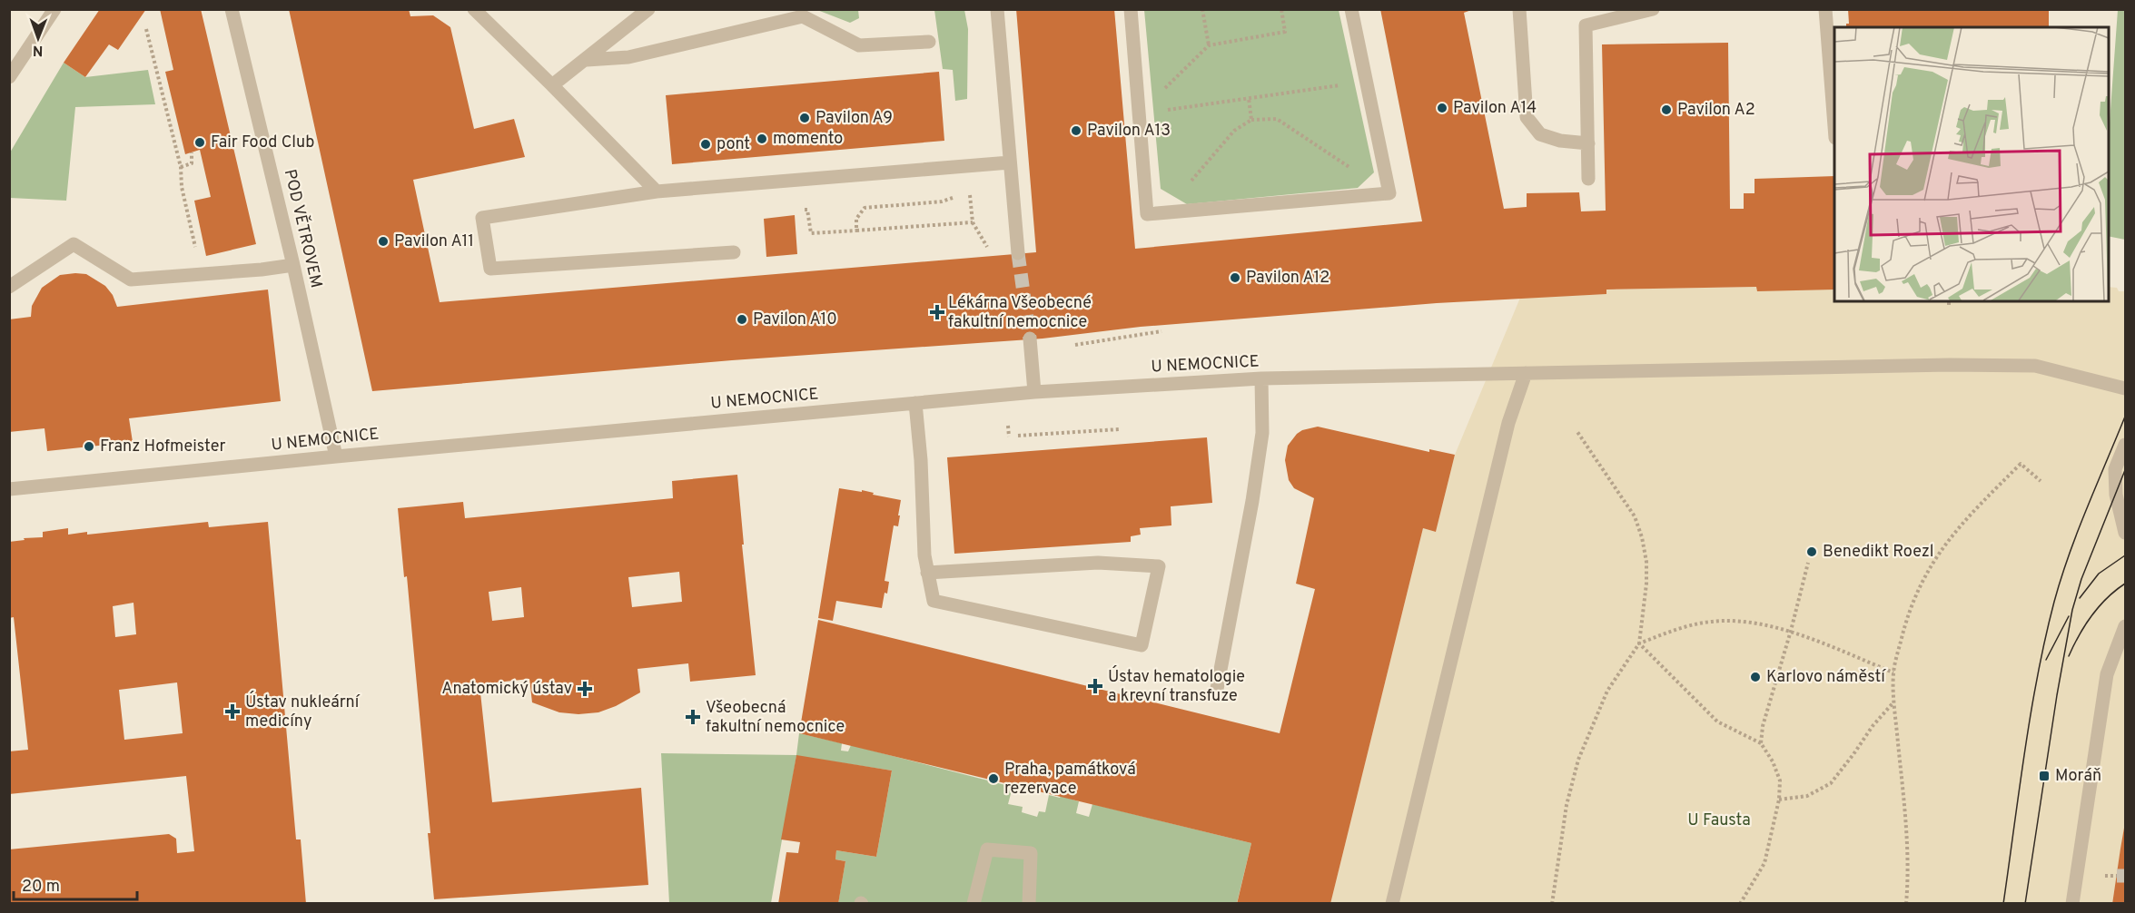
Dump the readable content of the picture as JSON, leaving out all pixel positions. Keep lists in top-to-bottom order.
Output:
{
  "streets": {
    "street": ["POD VĚTROVEM", "U NEMOCNICE"]
  },
  "crossings": [
    ["POD VĚTROVEM", "U NEMOCNICE"]
  ],
  "parks": ["U Fausta"],
  "places": {
    "other": [
      "Pavilon A14",
      "Pavilon A2",
      "Pavilon A9",
      "Pavilon A13",
      "momento",
      "Fair Food Club",
      "pont",
      "Pavilon A11",
      "Pavilon A12",
      "Pavilon A10",
      "Franz Hofmeister",
      "Benedikt Roezl",
      "Karlovo náměstí",
      "Praha, památková rezervace"
    ],
    "health": [
      "Lékárna Všeobecné fakultní nemocnice",
      "Ústav hematologie a krevní transfuze",
      "Anatomický ústav",
      "Ústav nukleární medicíny",
      "Všeobecná fakultní nemocnice"
    ],
    "transit": ["Moráň"]
  },
  "scale_bar": "20 m",
  "north": "bottom"
}
